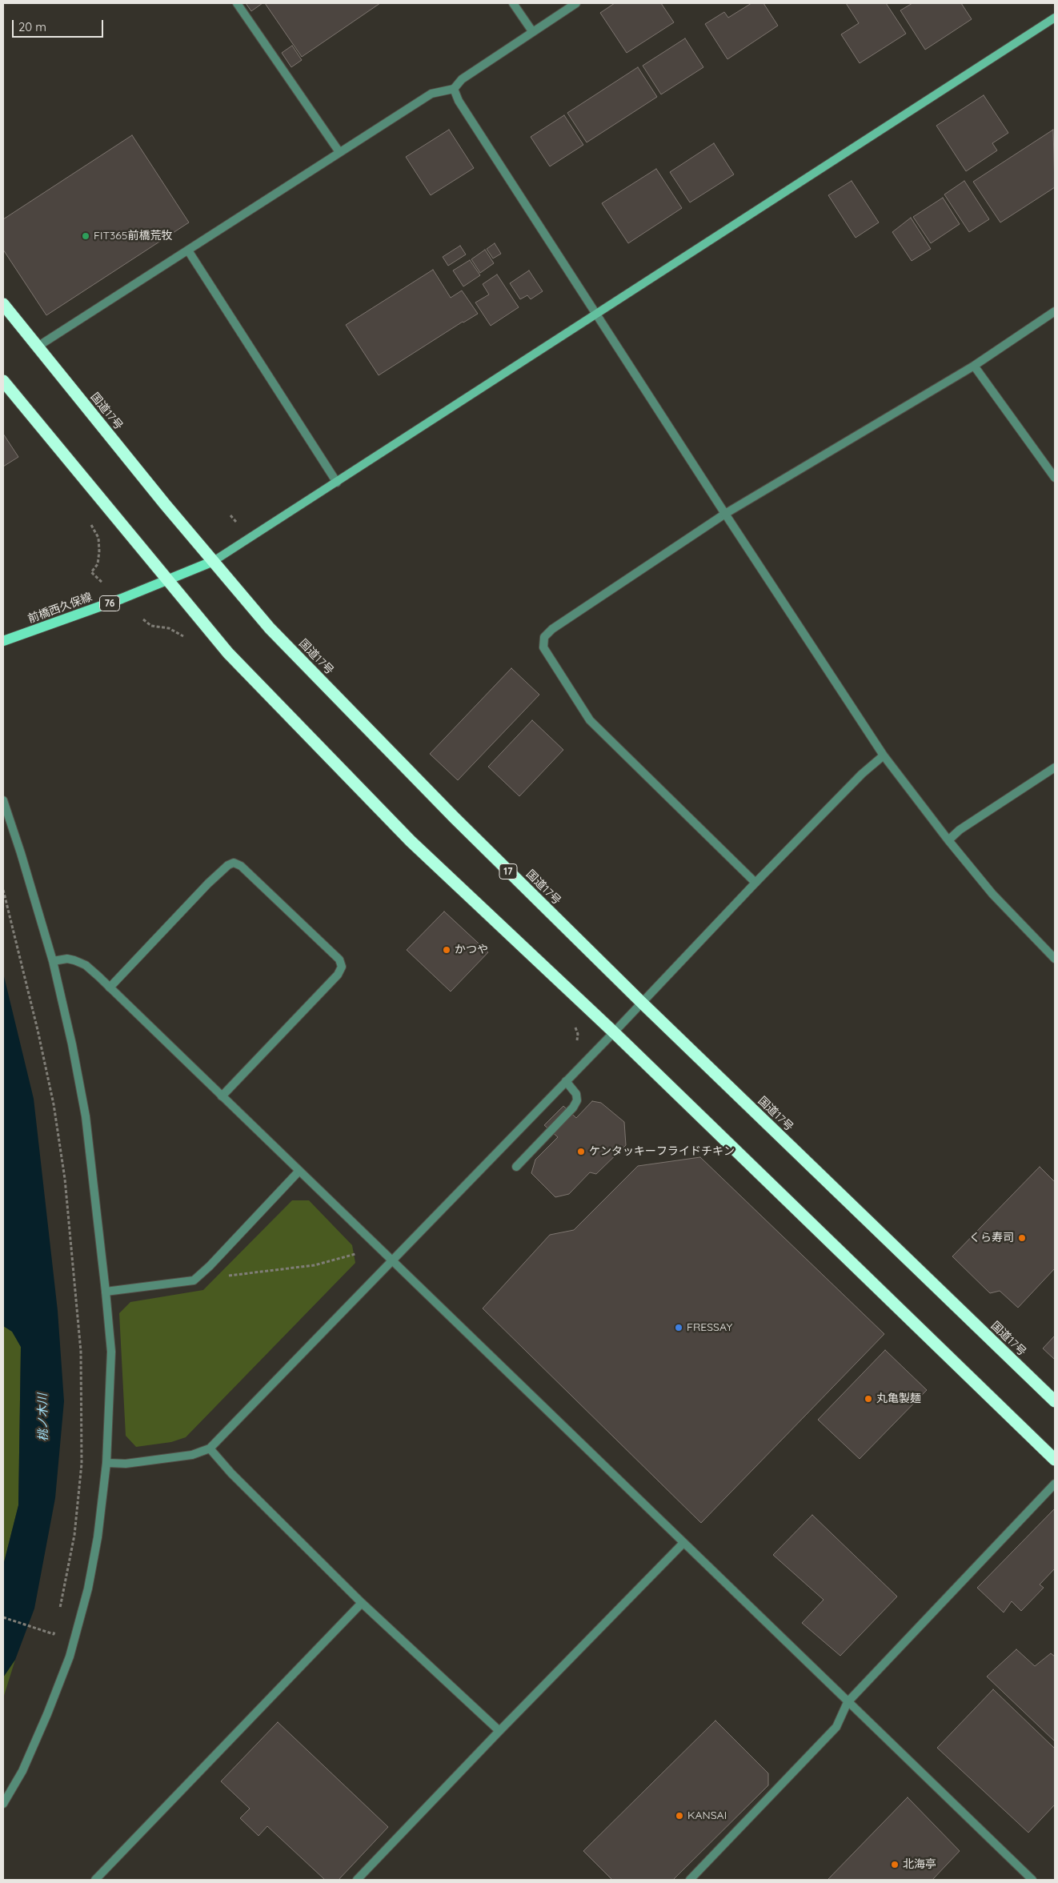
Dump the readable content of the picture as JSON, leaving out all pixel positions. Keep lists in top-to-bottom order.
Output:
{
  "streets": {
    "highway": ["国道17号", "17"],
    "main road": ["76", "前橋西久保線"]
  },
  "crossings": [
    ["国道17号", "前橋西久保線"]
  ],
  "water": ["桃ノ木川"],
  "places": [
    "FIT365前橋荒牧",
    "かつや",
    "ケンタッキーフライドチキン",
    "くら寿司",
    "FRESSAY",
    "丸亀製麺",
    "KANSAI",
    "北海亭"
  ],
  "scale_bar": "20 m"
}
